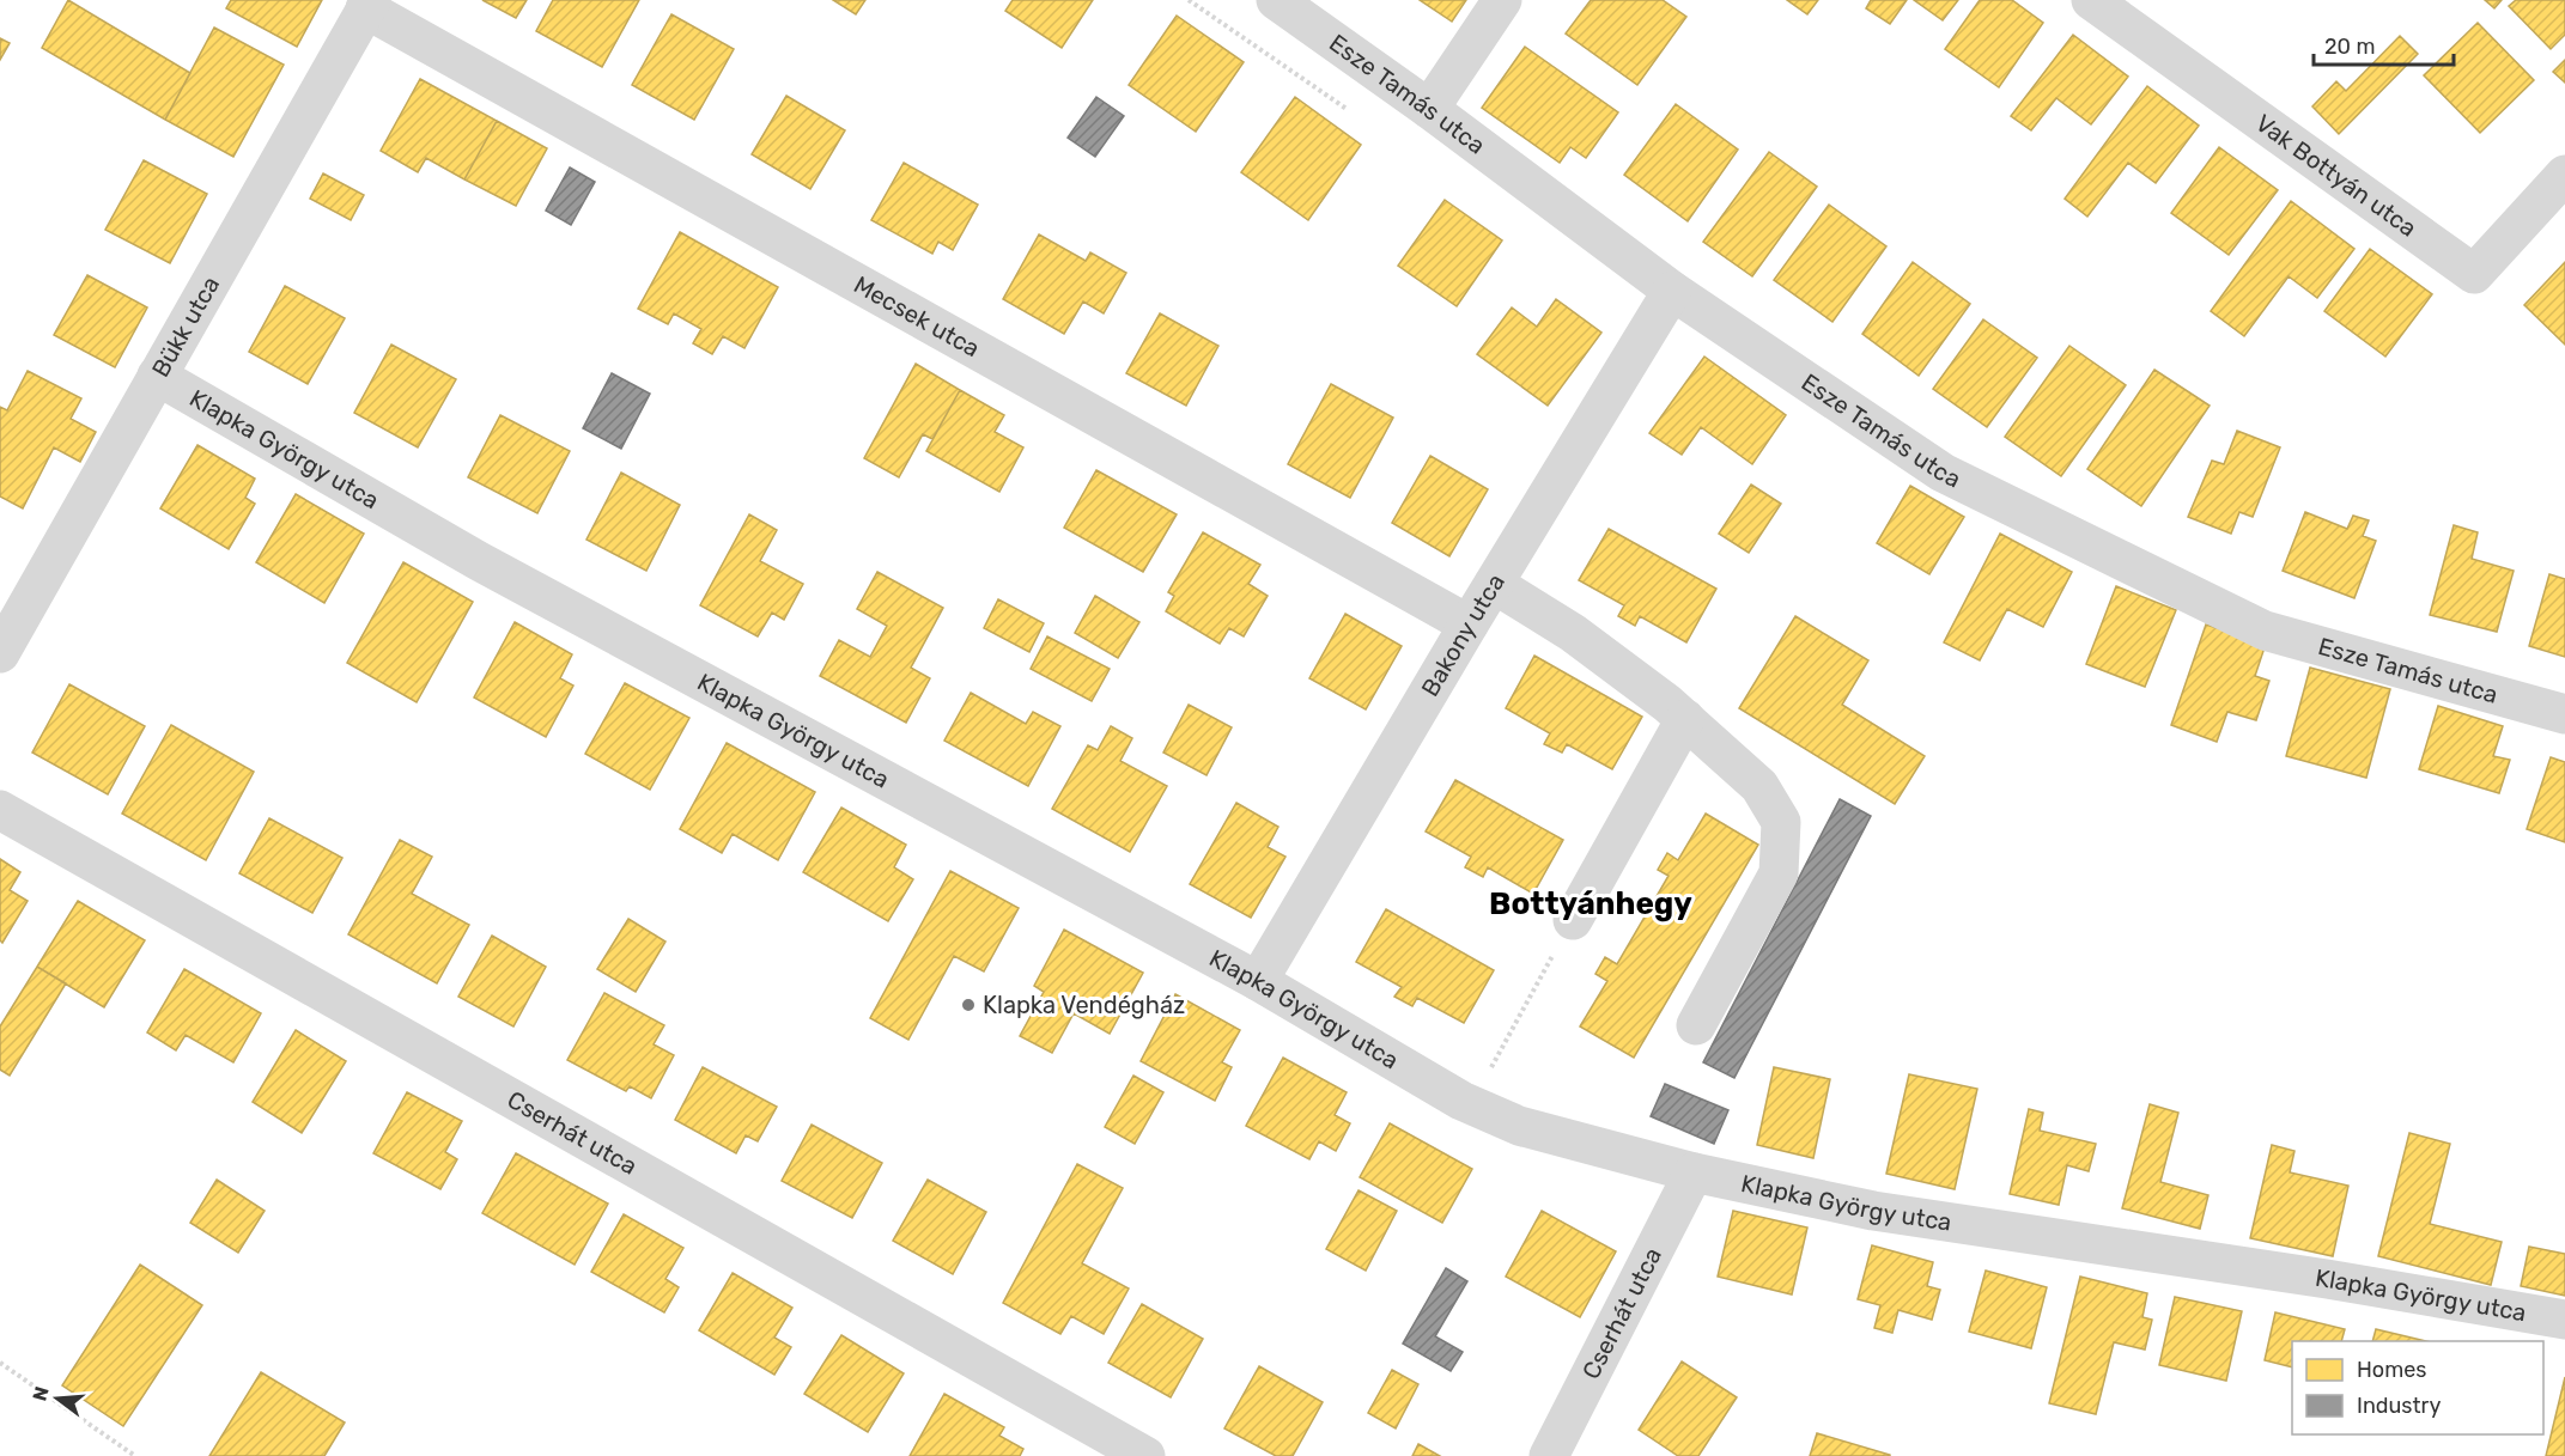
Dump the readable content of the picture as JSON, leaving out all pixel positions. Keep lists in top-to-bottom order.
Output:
{
  "streets": {
    "street": [
      "Esze Tamás utca",
      "Vak Bottyán utca",
      "Mecsek utca",
      "Bükk utca",
      "Klapka György utca",
      "Bakony utca",
      "Cserhát utca"
    ]
  },
  "crossings": [
    ["Esze Tamás utca", "Bakony utca"],
    ["Mecsek utca", "Bükk utca"],
    ["Mecsek utca", "Bakony utca"],
    ["Bükk utca", "Klapka György utca"],
    ["Klapka György utca", "Bakony utca"],
    ["Klapka György utca", "Cserhát utca"]
  ],
  "districts": ["Bottyánhegy"],
  "places": ["Klapka Vendégház"],
  "legend": ["Homes", "Industry"],
  "scale_bar": "20 m",
  "north": "left"
}
